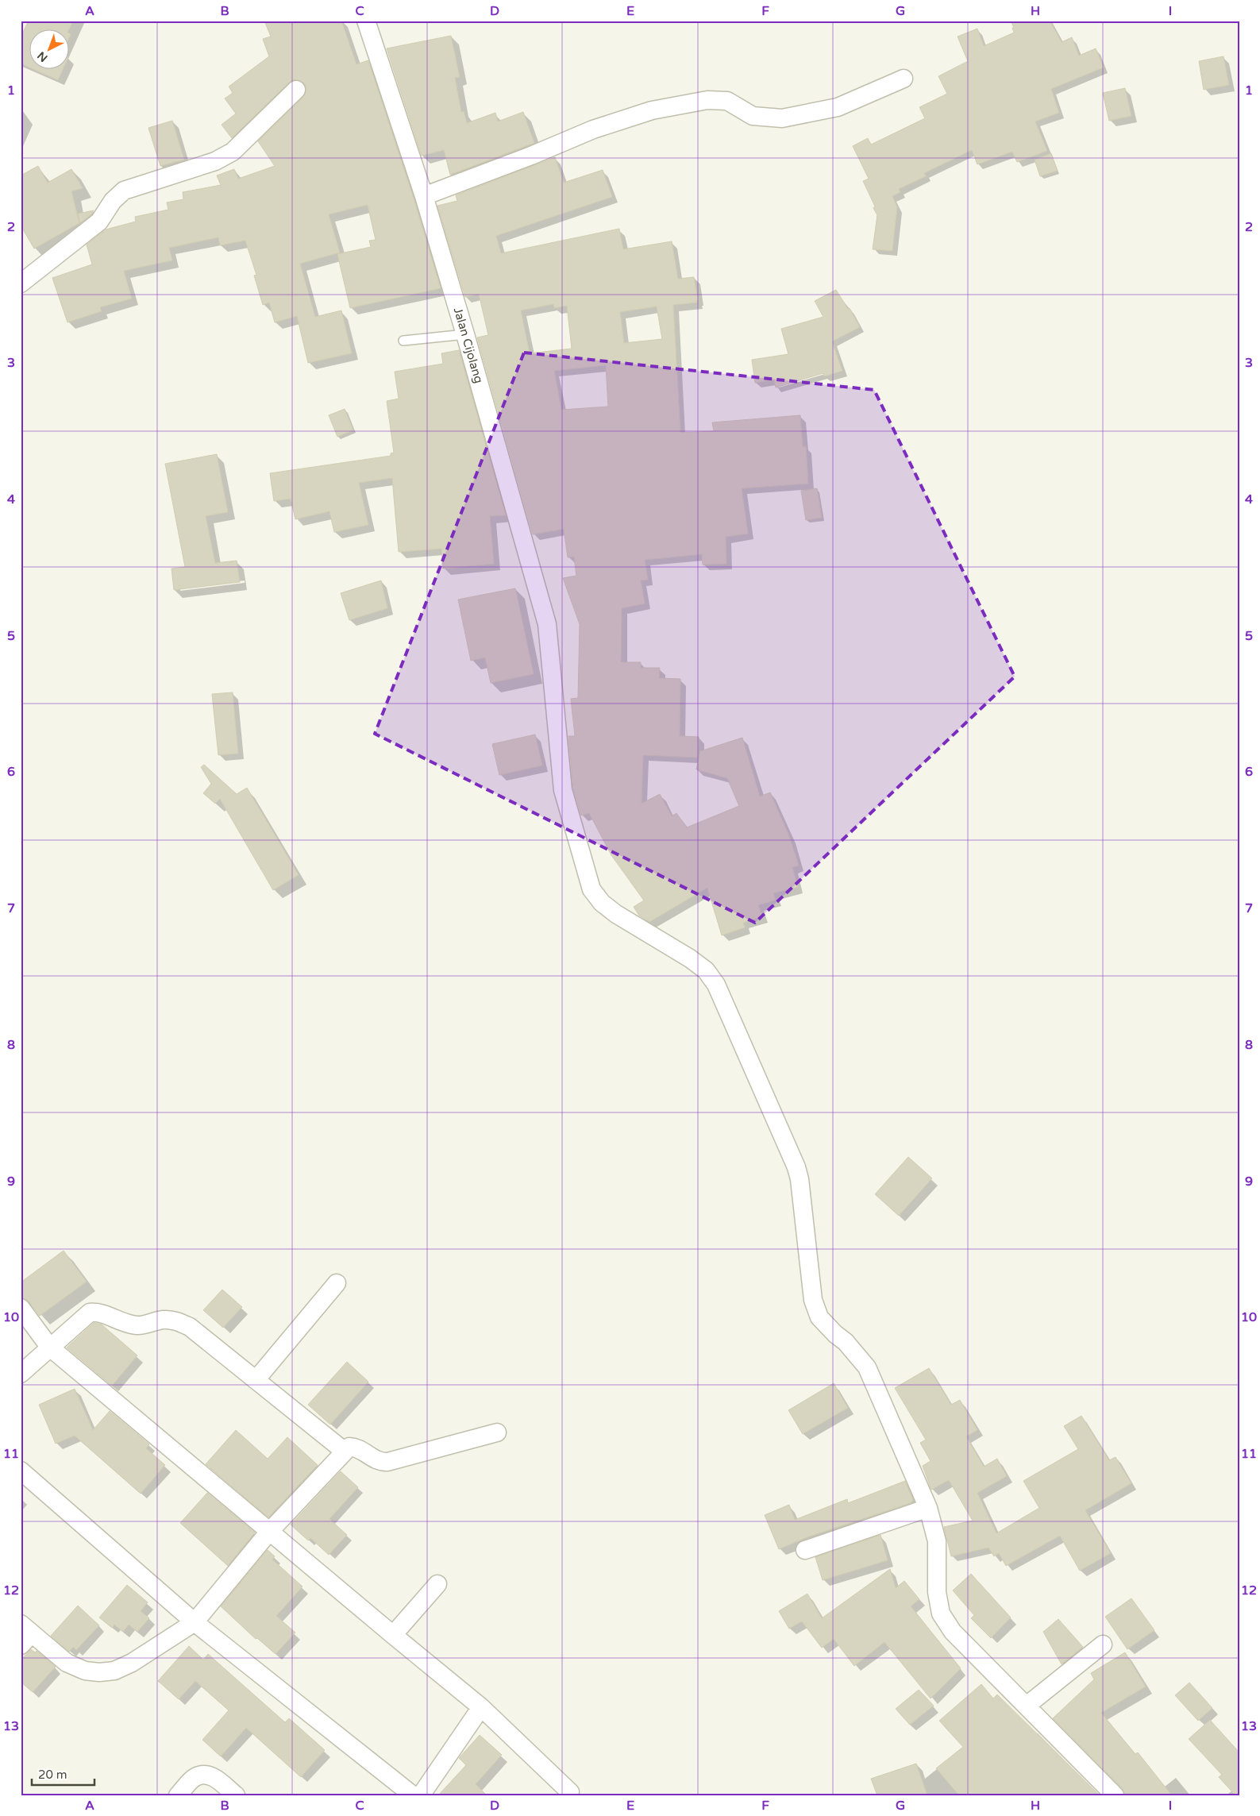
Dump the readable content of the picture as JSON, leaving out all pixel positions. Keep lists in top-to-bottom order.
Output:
{
  "streets": {
    "street": ["Jalan Cijolang"]
  },
  "scale_bar": "20 m",
  "north": "bottom left",
  "grid": {
    "columns": [
      "A",
      "B",
      "C",
      "D",
      "E",
      "F",
      "G",
      "H",
      "I"
    ],
    "rows": [
      "1",
      "2",
      "3",
      "4",
      "5",
      "6",
      "7",
      "8",
      "9",
      "10",
      "11",
      "12",
      "13"
    ]
  }
}
